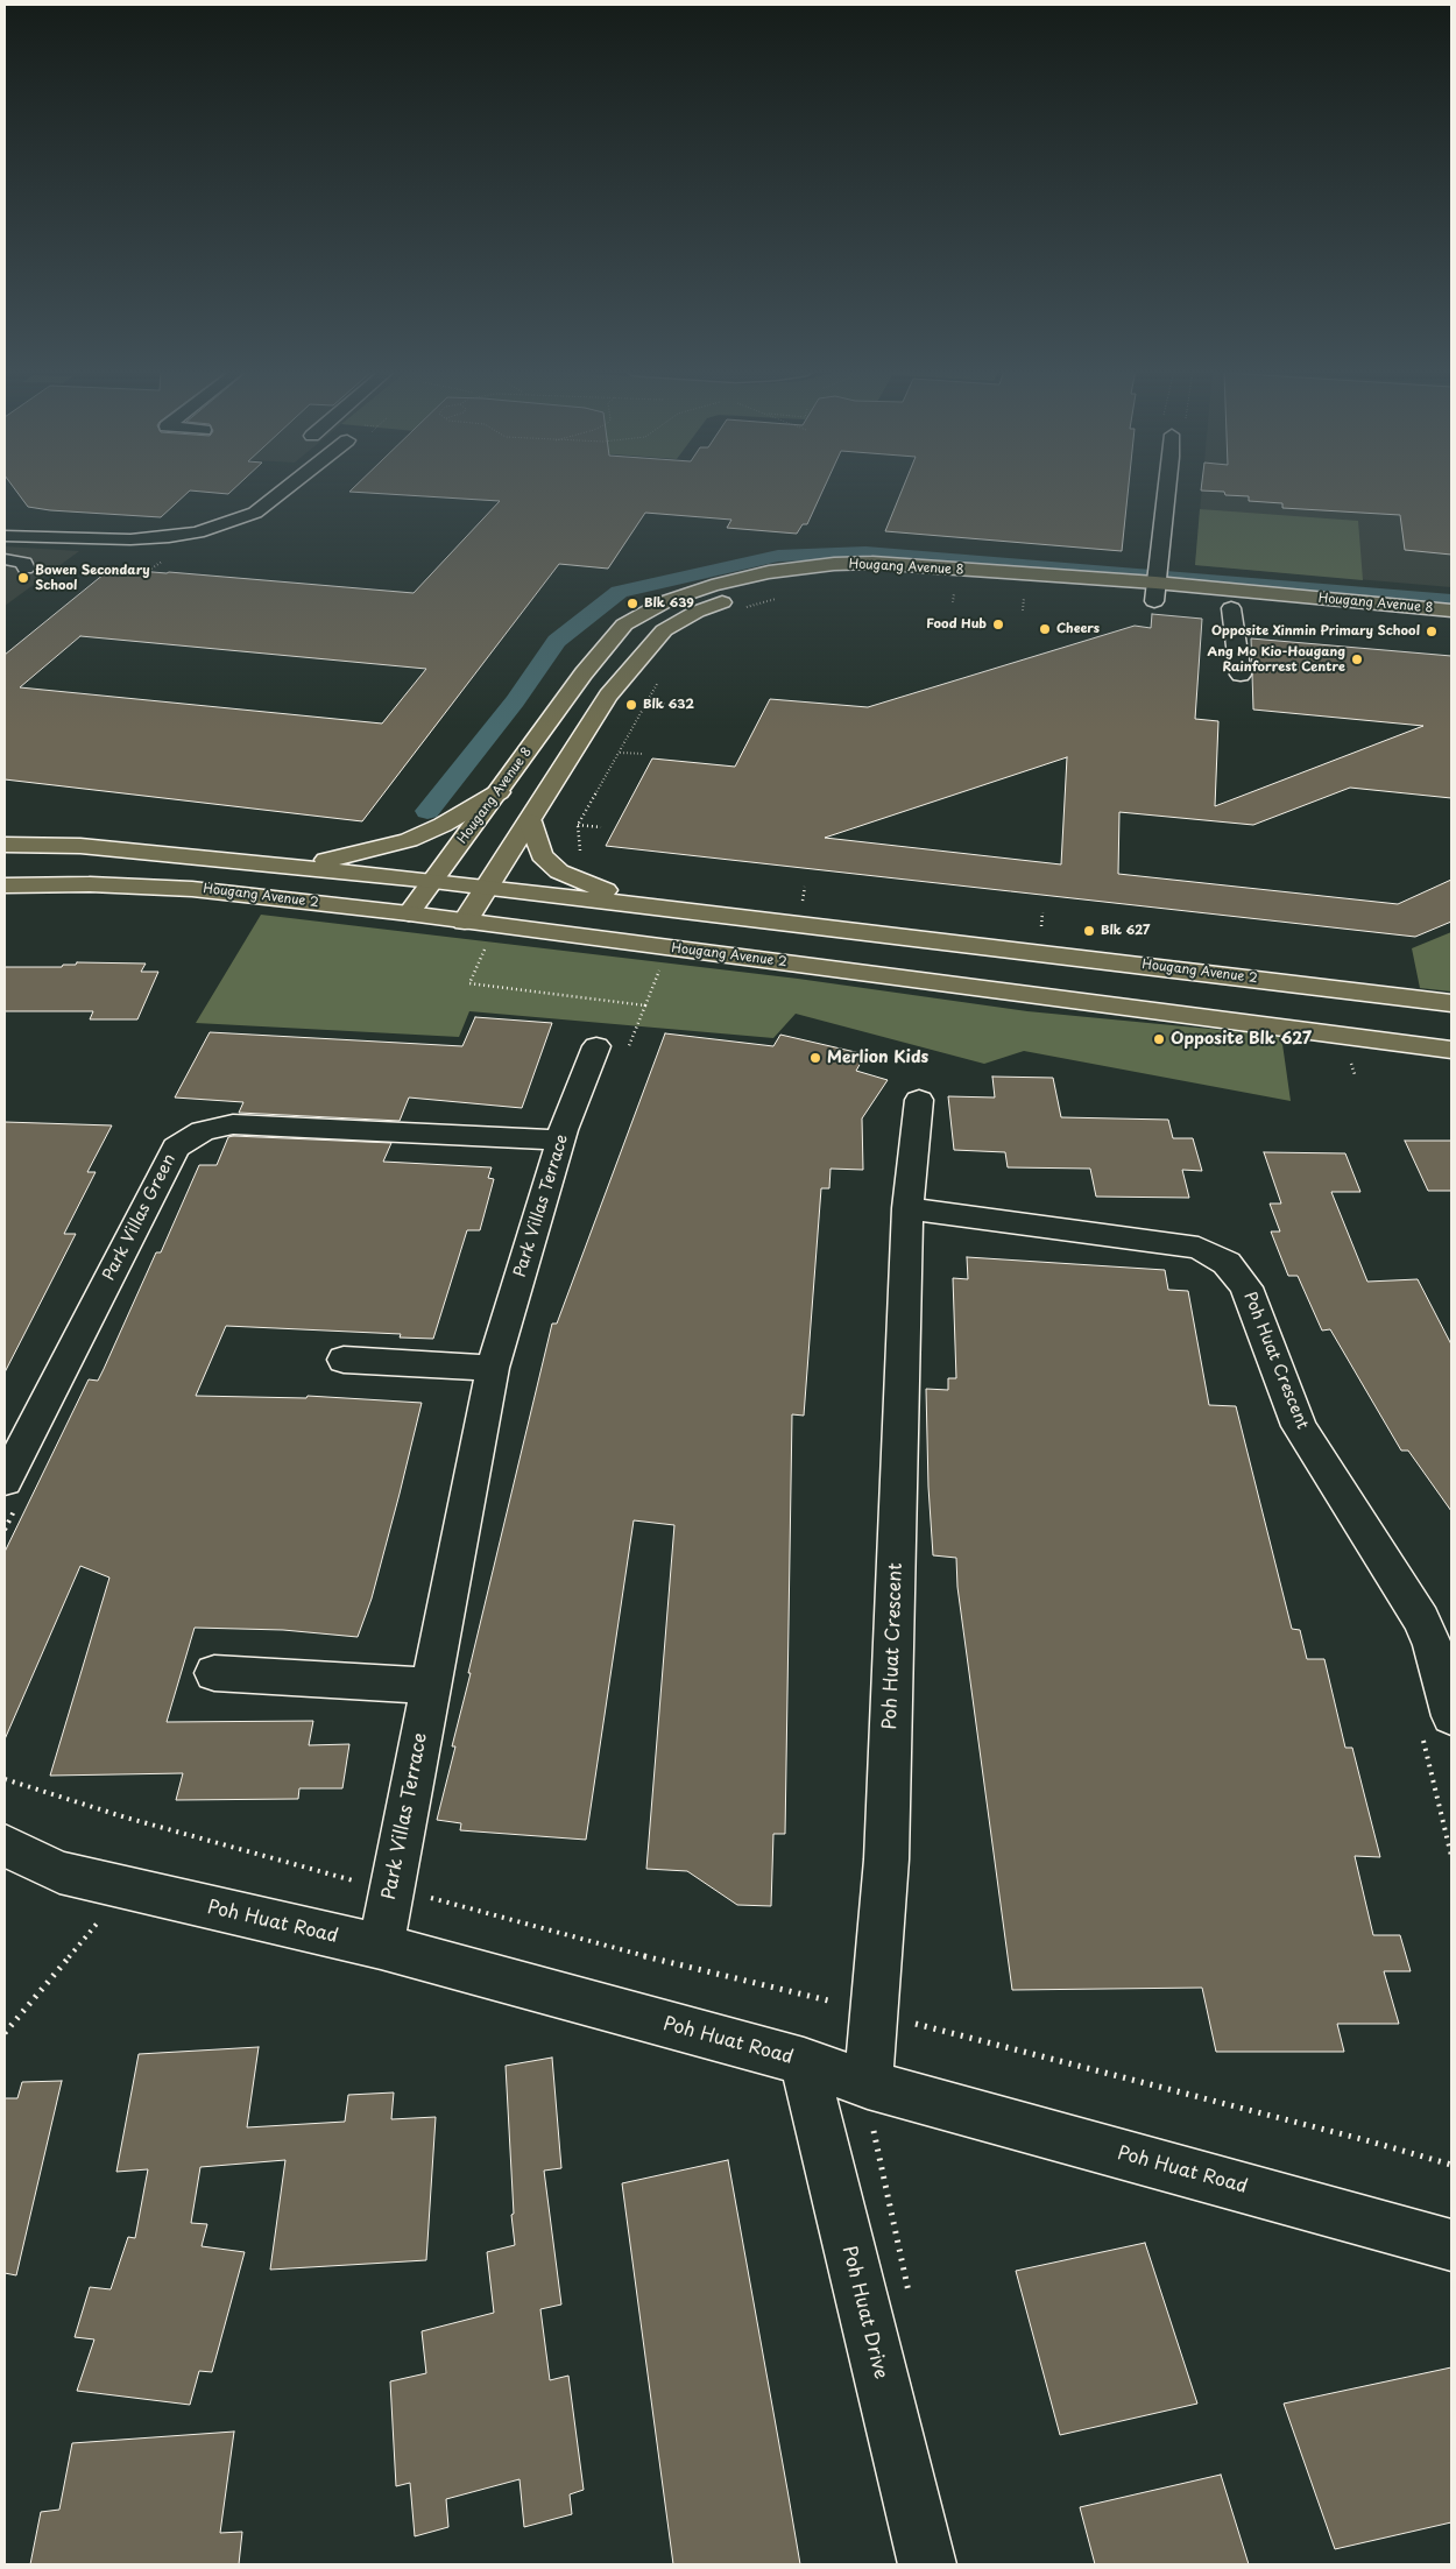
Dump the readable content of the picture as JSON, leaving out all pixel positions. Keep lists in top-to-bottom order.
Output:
{
  "streets": {
    "main road": ["Hougang Avenue 8", "Hougang Avenue 2"],
    "street": [
      "Park Villas Terrace",
      "Park Villas Green",
      "Poh Huat Crescent",
      "Poh Huat Road",
      "Poh Huat Drive"
    ]
  },
  "crossings": [
    ["Hougang Avenue 8", "Hougang Avenue 2"],
    ["Park Villas Terrace", "Park Villas Green"],
    ["Park Villas Terrace", "Poh Huat Road"],
    ["Poh Huat Crescent", "Poh Huat Road"],
    ["Poh Huat Road", "Poh Huat Drive"]
  ],
  "places": [
    "Bowen Secondary School",
    "Blk 639",
    "Food Hub",
    "Cheers",
    "Opposite Xinmin Primary School",
    "Ang Mo Kio-Hougang Rainforrest Centre",
    "Blk 632",
    "Blk 627",
    "Opposite Blk 627",
    "Merlion Kids"
  ]
}
